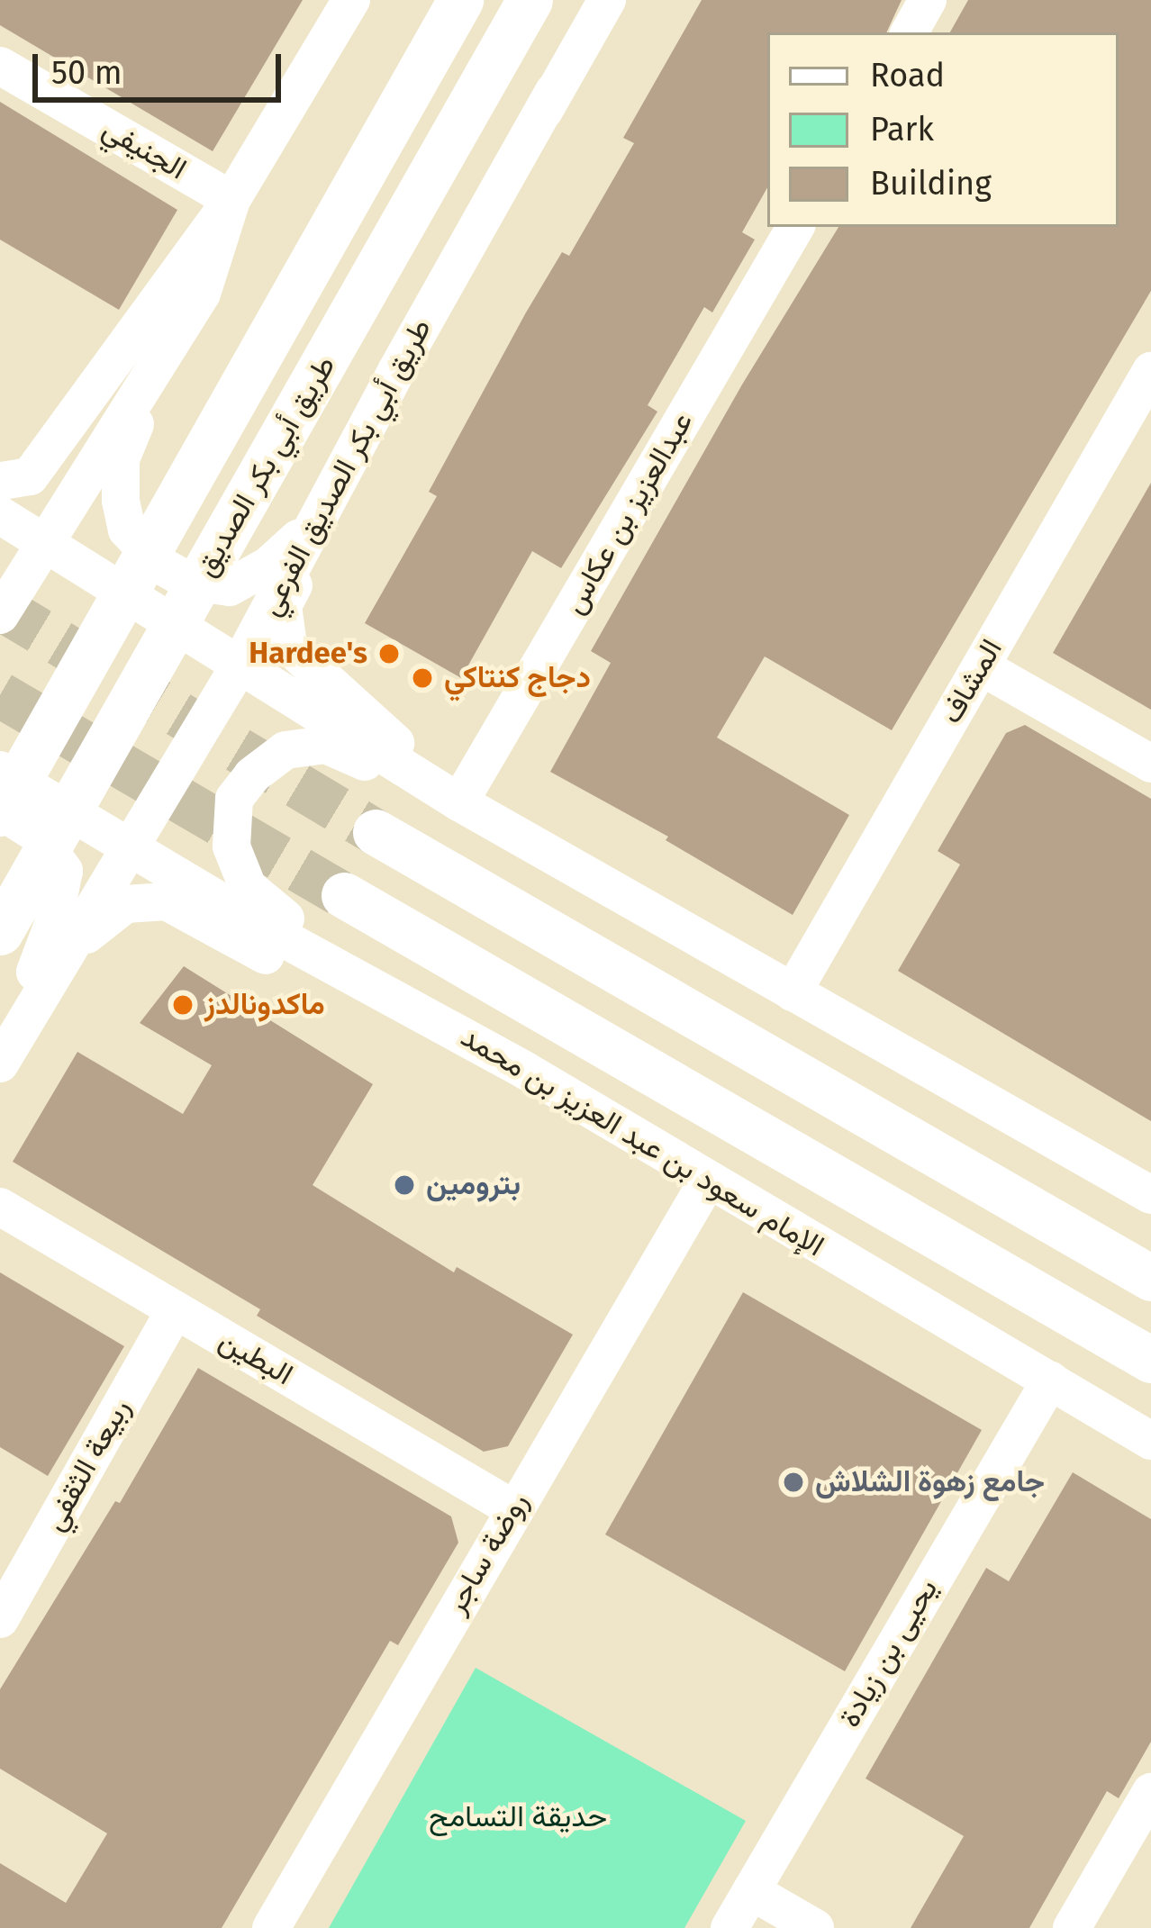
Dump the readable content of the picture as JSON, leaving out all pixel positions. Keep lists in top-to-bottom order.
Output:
{
  "streets": {
    "main road": ["طريق أبي بكر الصديق", "الإمام سعود بن عبد العزيز بن محمد"],
    "street": [
      "الجنيفي",
      "طريق أبي بكر الصديق الفرعي",
      "عبدالعزيز بن عكاس",
      "المشاف",
      "البطين",
      "ربيعة الثقفي",
      "روضة ساجر",
      "يحيى بن زيادة"
    ]
  },
  "crossings": [
    ["طريق أبي بكر الصديق الفرعي", "عبدالعزيز بن عكاس"],
    ["طريق أبي بكر الصديق الفرعي", "الإمام سعود بن عبد العزيز بن محمد"],
    ["الإمام سعود بن عبد العزيز بن محمد", "روضة ساجر"],
    ["الإمام سعود بن عبد العزيز بن محمد", "يحيى بن زيادة"],
    ["البطين", "ربيعة الثقفي"],
    ["البطين", "روضة ساجر"]
  ],
  "parks": ["حديقة التسامح"],
  "places": [
    "Hardee's",
    "دجاج كنتاكي",
    "ماكدونالدز",
    "بترومين",
    "جامع زهوة الشلاش"
  ],
  "legend": ["Road", "Park", "Building"],
  "scale_bar": "50 m"
}
